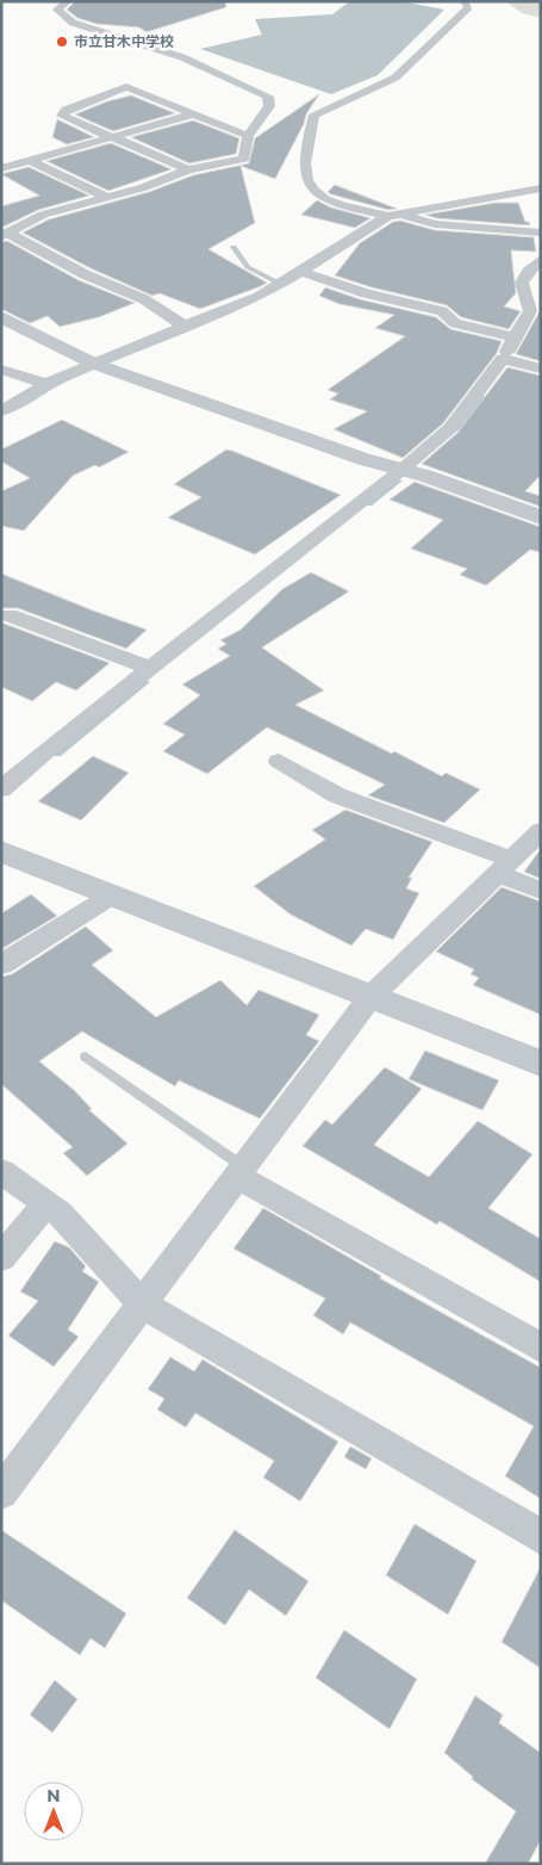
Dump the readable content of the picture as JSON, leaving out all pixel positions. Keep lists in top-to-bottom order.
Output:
{
  "places": ["市立甘木中学校"],
  "north": "top"
}
